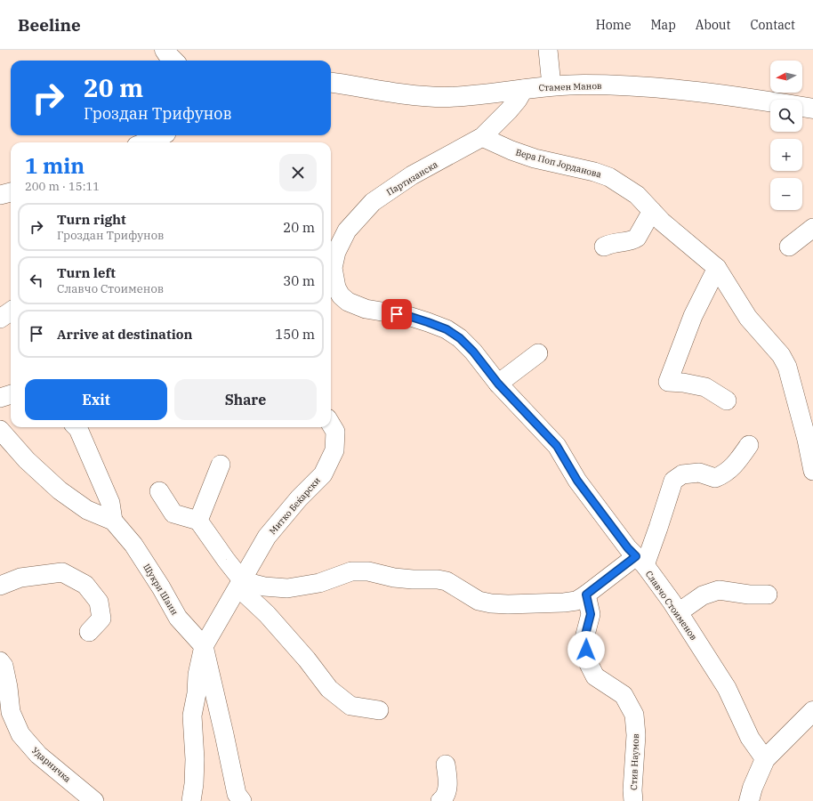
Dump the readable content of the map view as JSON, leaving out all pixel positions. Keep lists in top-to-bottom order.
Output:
{
  "streets": {
    "street": [
      "Стамен Манов",
      "Вера Поп Јорданова",
      "Партизанска",
      "Митко Беќарски",
      "Шукри Шаин",
      "Славчо Стоименов",
      "Стив Наумов",
      "Ударничка"
    ]
  },
  "crossings": [
    ["Стамен Манов", "Партизанска"],
    ["Вера Поп Јорданова", "Партизанска"],
    ["Партизанска", "Славчо Стоименов"],
    ["Митко Беќарски", "Шукри Шаин"]
  ],
  "north": "left",
  "page": {
    "header": "Beeline",
    "nav": [
      "Home",
      "Map",
      "About",
      "Contact"
    ],
    "map_buttons": ["+", "−"],
    "turn": ["20 m", "Гроздан Трифунов"],
    "heading": ["1 min", "200 m · 15:11"],
    "list": [
      {
        "name": "Turn right",
        "note": "Гроздан Трифунов",
        "value": "20 m"
      },
      {
        "name": "Turn left",
        "note": "Славчо Стоименов",
        "value": "30 m"
      },
      {
        "name": "Arrive at destination",
        "value": "150 m"
      }
    ],
    "buttons": ["Exit", "Share"]
  }
}
